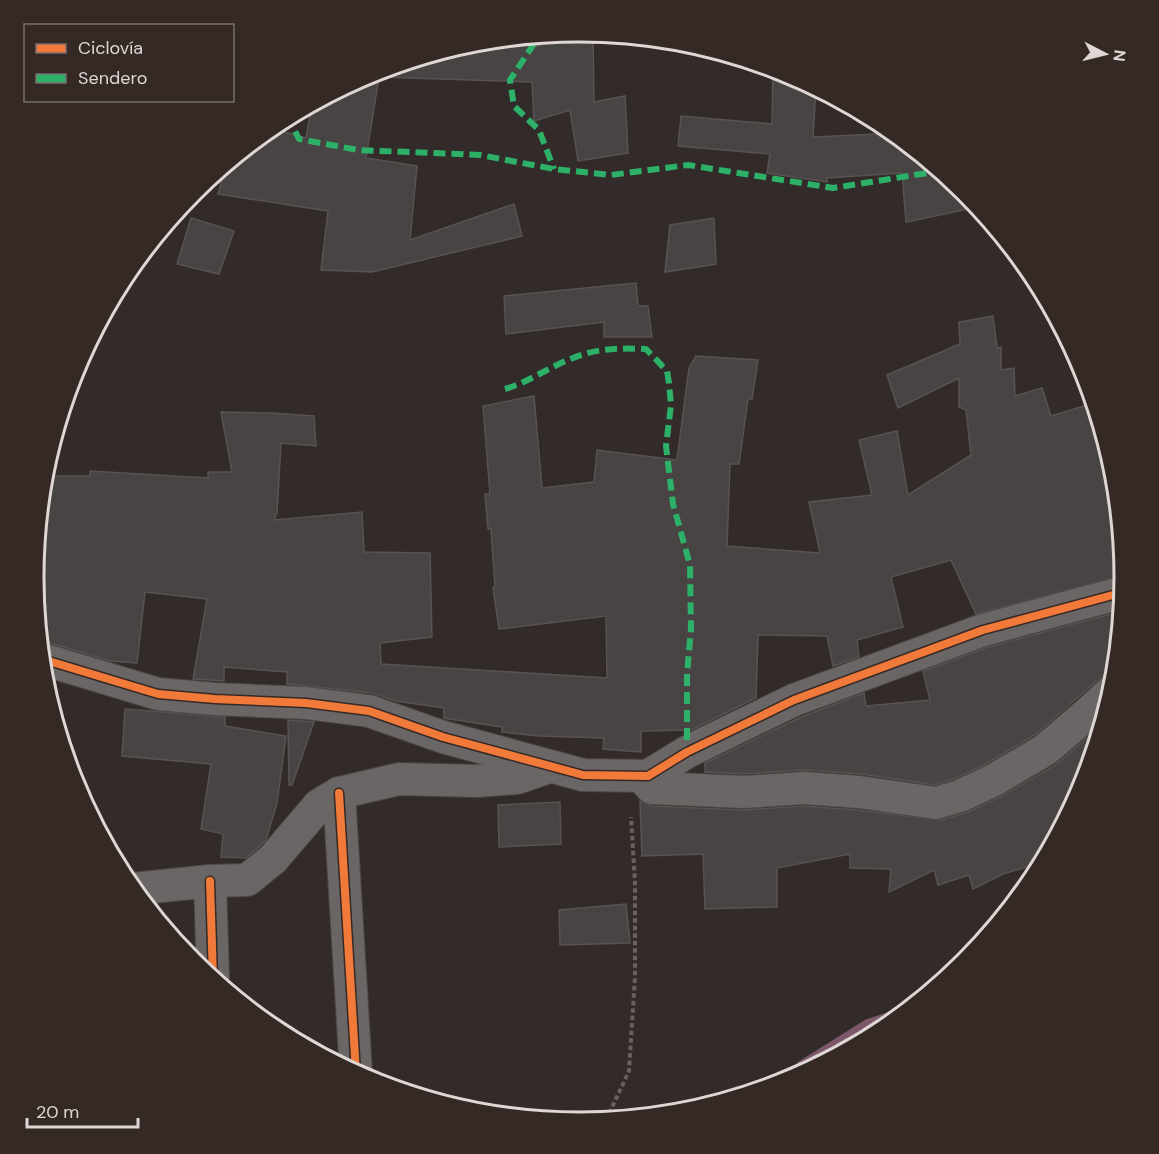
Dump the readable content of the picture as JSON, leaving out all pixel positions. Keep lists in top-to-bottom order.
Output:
{
  "legend": ["Ciclovía", "Sendero"],
  "scale_bar": "20 m",
  "north": "right"
}
